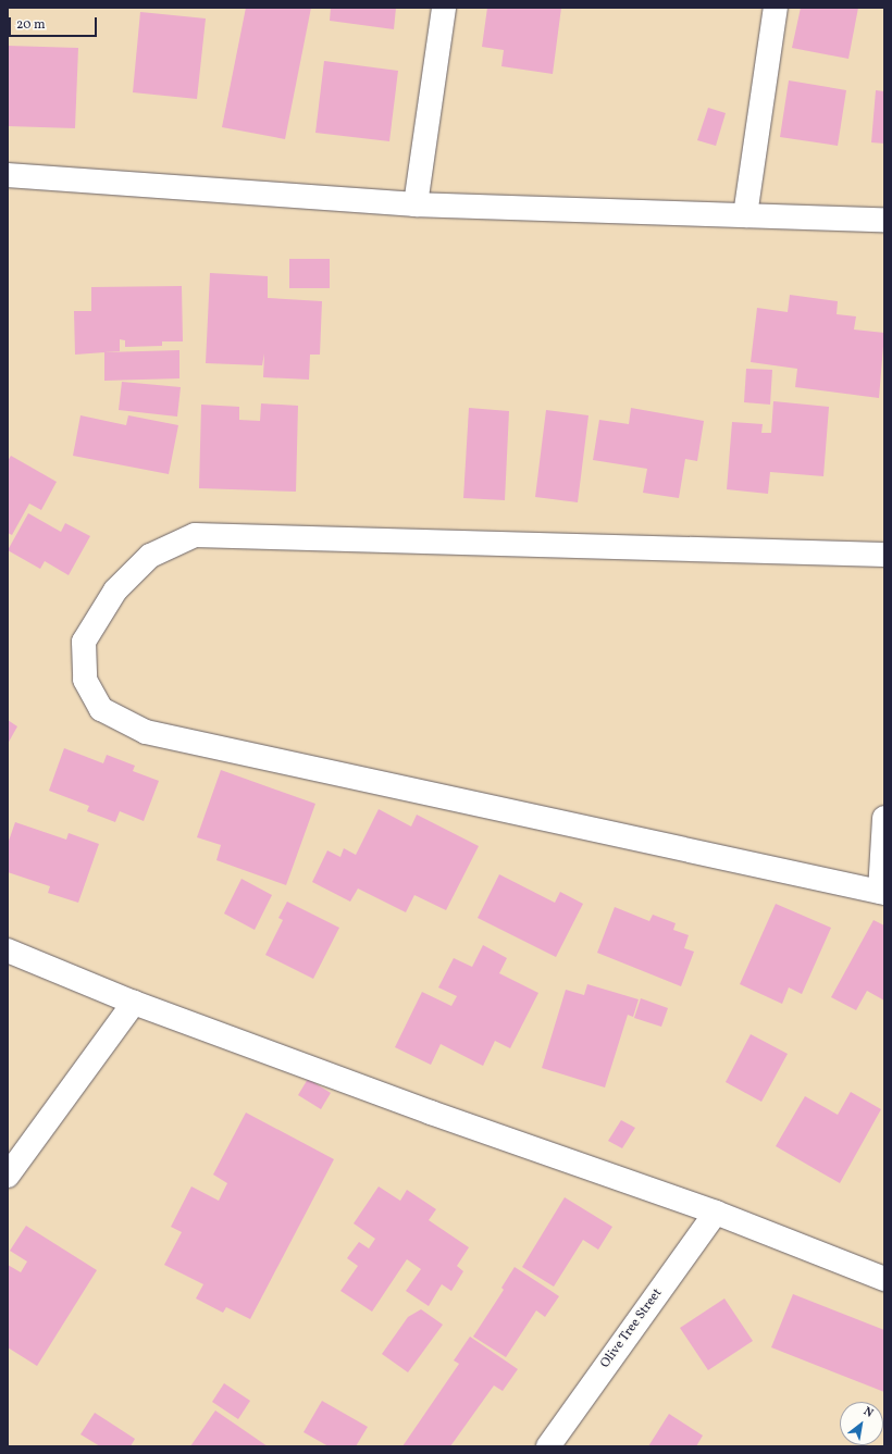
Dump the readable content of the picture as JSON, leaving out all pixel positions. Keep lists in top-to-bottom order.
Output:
{
  "streets": {
    "street": ["Olive Tree Street"]
  },
  "scale_bar": "20 m",
  "north": "top right"
}
